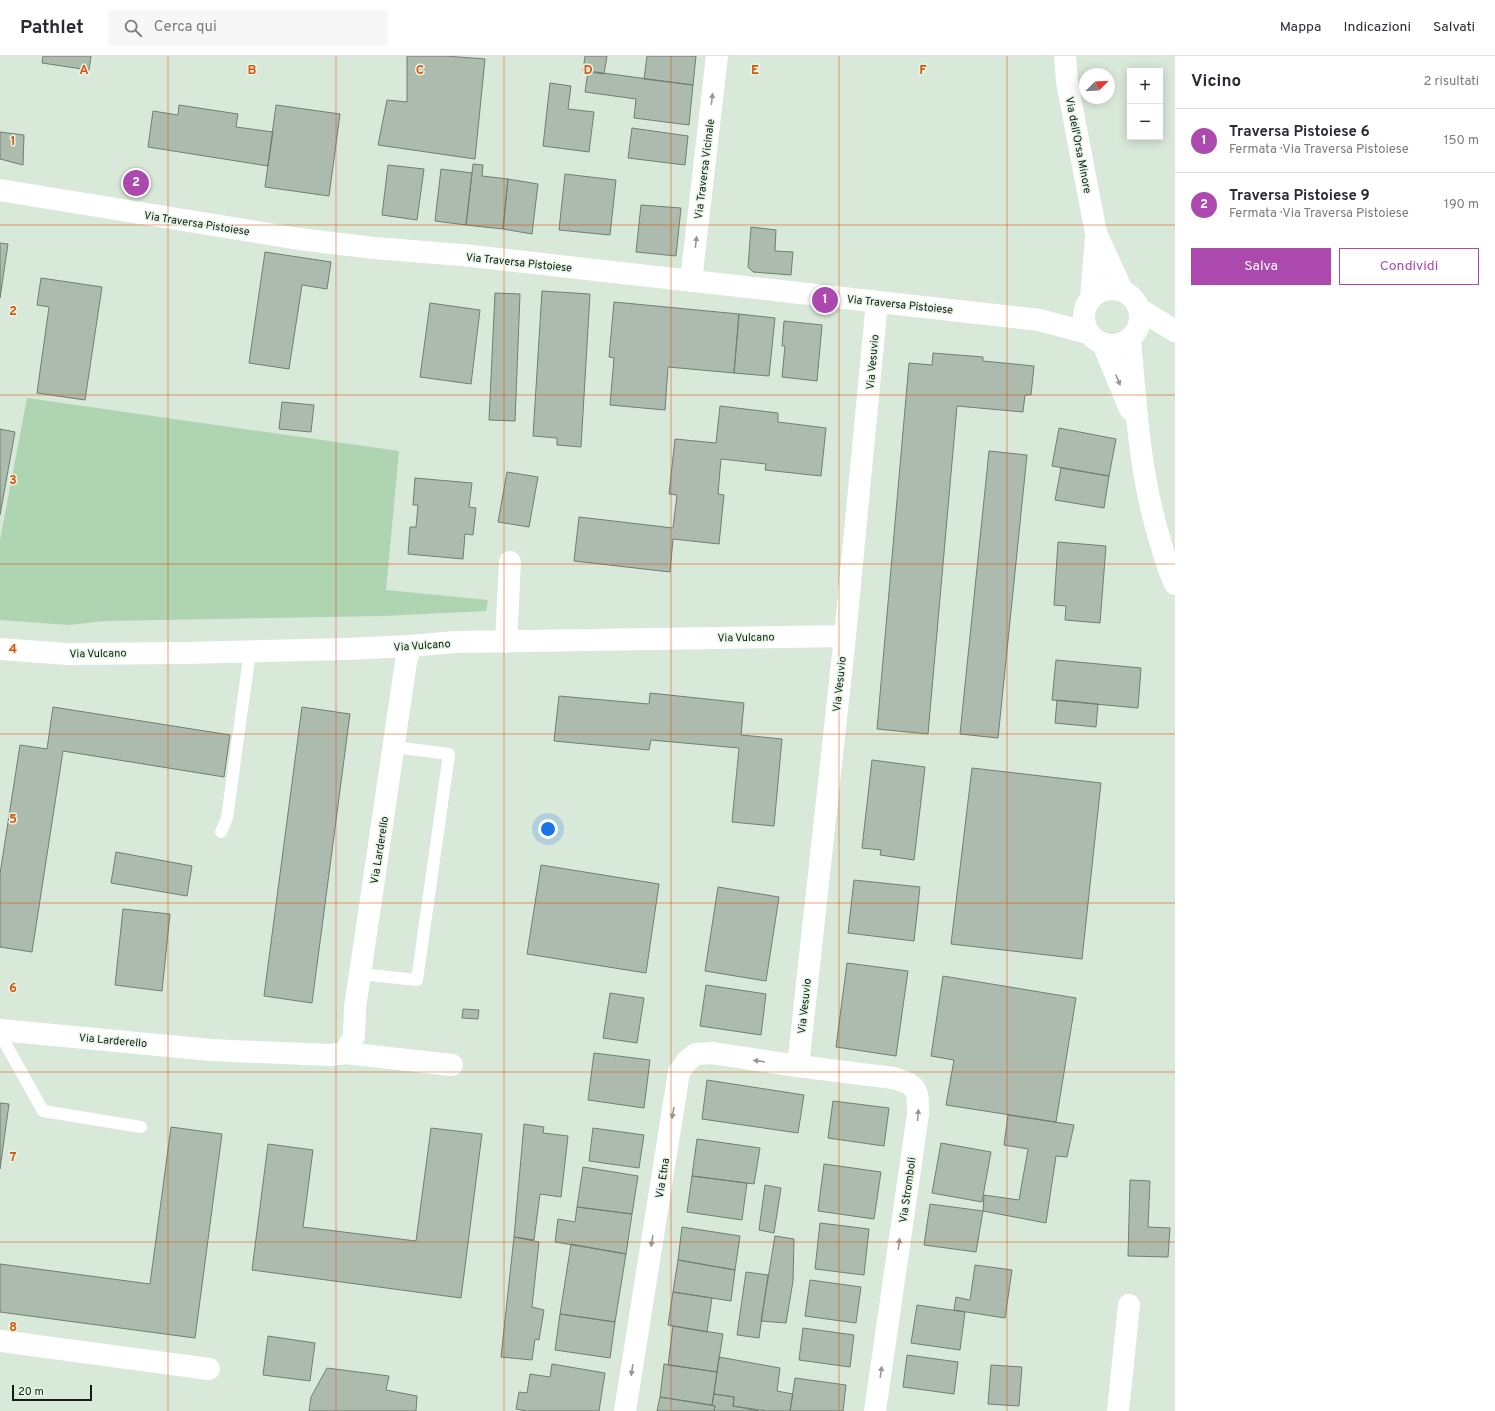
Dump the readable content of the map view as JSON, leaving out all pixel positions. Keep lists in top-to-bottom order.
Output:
{
  "streets": {
    "street": [
      "Via dell'Orsa Minore",
      "Via Traversa Vicinale",
      "Via Traversa Pistoiese",
      "Via Vesuvio",
      "Via Vulcano",
      "Via Larderello",
      "Via Etna",
      "Via Stromboli"
    ]
  },
  "crossings": [
    ["Via dell'Orsa Minore", "Via Traversa Pistoiese"],
    ["Via Traversa Vicinale", "Via Traversa Pistoiese"],
    ["Via Traversa Pistoiese", "Via Vesuvio"],
    ["Via Vesuvio", "Via Vulcano"],
    ["Via Vesuvio", "Via Etna"],
    ["Via Vesuvio", "Via Stromboli"],
    ["Via Vulcano", "Via Larderello"],
    ["Via Etna", "Via Stromboli"]
  ],
  "one_way": ["Via Traversa Vicinale", "Via Etna"],
  "scale_bar": "20 m",
  "north": "top right",
  "page": {
    "header": "Pathlet",
    "search": "Cerca qui",
    "nav": ["Mappa", "Indicazioni", "Salvati"],
    "heading": ["Vicino", "2 risultati"],
    "map_buttons": ["+", "−"],
    "list": [
      {
        "mark": "1",
        "name": "Traversa Pistoiese 6",
        "note": "Fermata · Via Traversa Pistoiese",
        "value": "150 m"
      },
      {
        "mark": "2",
        "name": "Traversa Pistoiese 9",
        "note": "Fermata · Via Traversa Pistoiese",
        "value": "190 m"
      }
    ],
    "pins": ["2", "1"],
    "buttons": ["Salva", "Condividi"],
    "scale": "20 m"
  },
  "grid": {
    "columns": [
      "A",
      "B",
      "C",
      "D",
      "E",
      "F"
    ],
    "rows": [
      "1",
      "2",
      "3",
      "4",
      "5",
      "6",
      "7",
      "8"
    ]
  }
}
